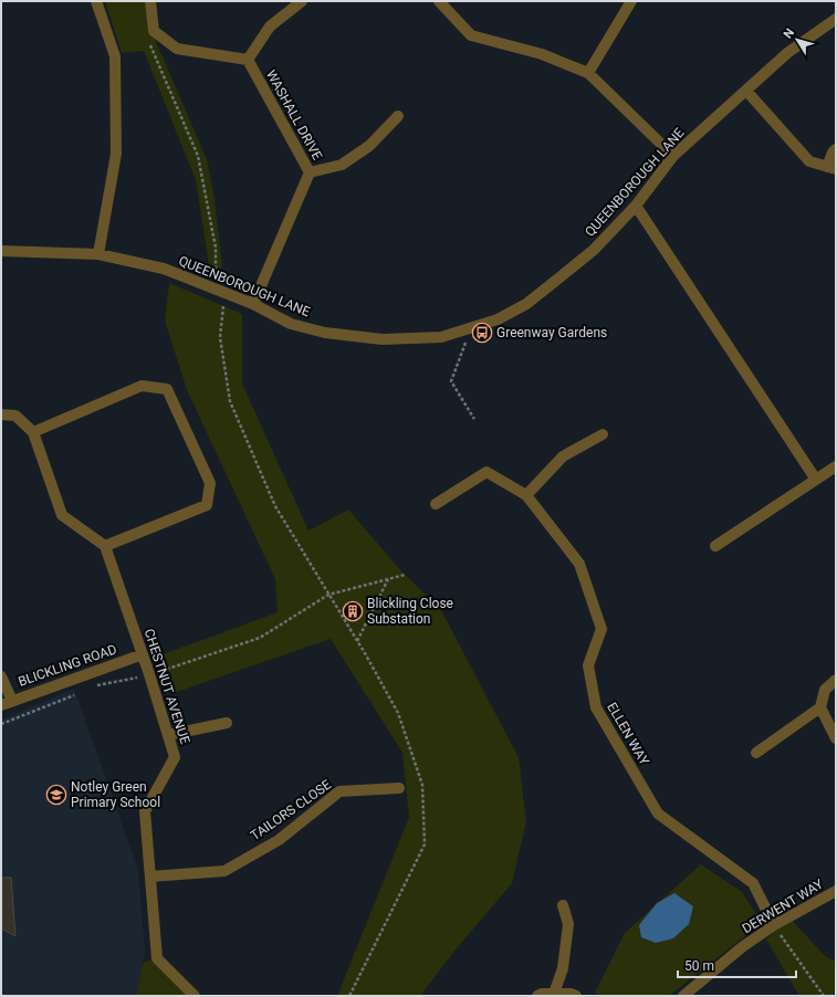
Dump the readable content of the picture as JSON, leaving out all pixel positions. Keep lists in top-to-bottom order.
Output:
{
  "streets": {
    "street": [
      "WASHALL DRIVE",
      "QUEENBOROUGH LANE",
      "BLICKLING ROAD",
      "CHESTNUT AVENUE",
      "ELLEN WAY",
      "TAILORS CLOSE",
      "DERWENT WAY"
    ]
  },
  "crossings": [
    ["WASHALL DRIVE", "QUEENBOROUGH LANE"],
    ["BLICKLING ROAD", "CHESTNUT AVENUE"],
    ["CHESTNUT AVENUE", "TAILORS CLOSE"],
    ["ELLEN WAY", "DERWENT WAY"]
  ],
  "places": {
    "bus stop": ["Greenway Gardens"],
    "building": ["Blickling Close Substation"],
    "school or university": ["Notley Green Primary School"]
  },
  "scale_bar": "50 m",
  "north": "top left"
}
